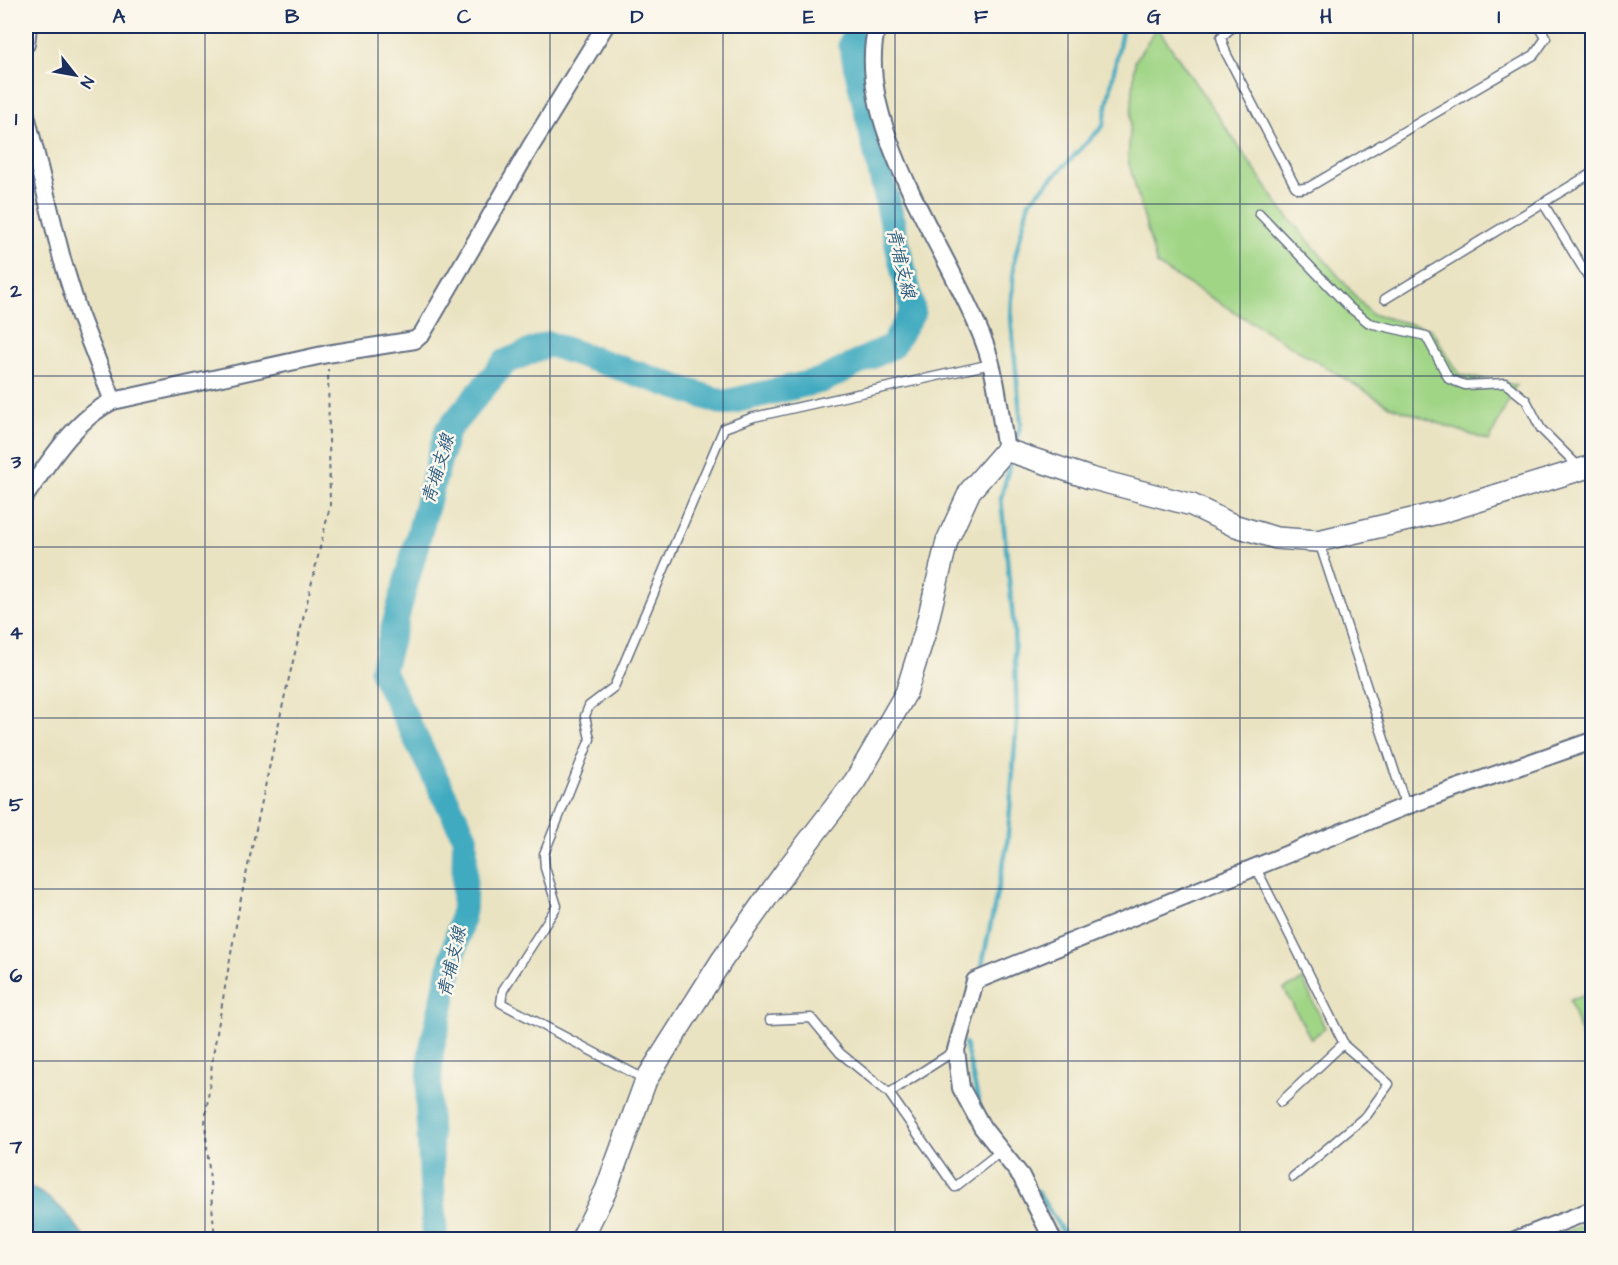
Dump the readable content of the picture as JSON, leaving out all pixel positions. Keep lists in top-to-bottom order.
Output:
{
  "water": ["青埔支線"],
  "north": "bottom right",
  "grid": {
    "columns": [
      "A",
      "B",
      "C",
      "D",
      "E",
      "F",
      "G",
      "H",
      "I"
    ],
    "rows": [
      "1",
      "2",
      "3",
      "4",
      "5",
      "6",
      "7"
    ]
  }
}
